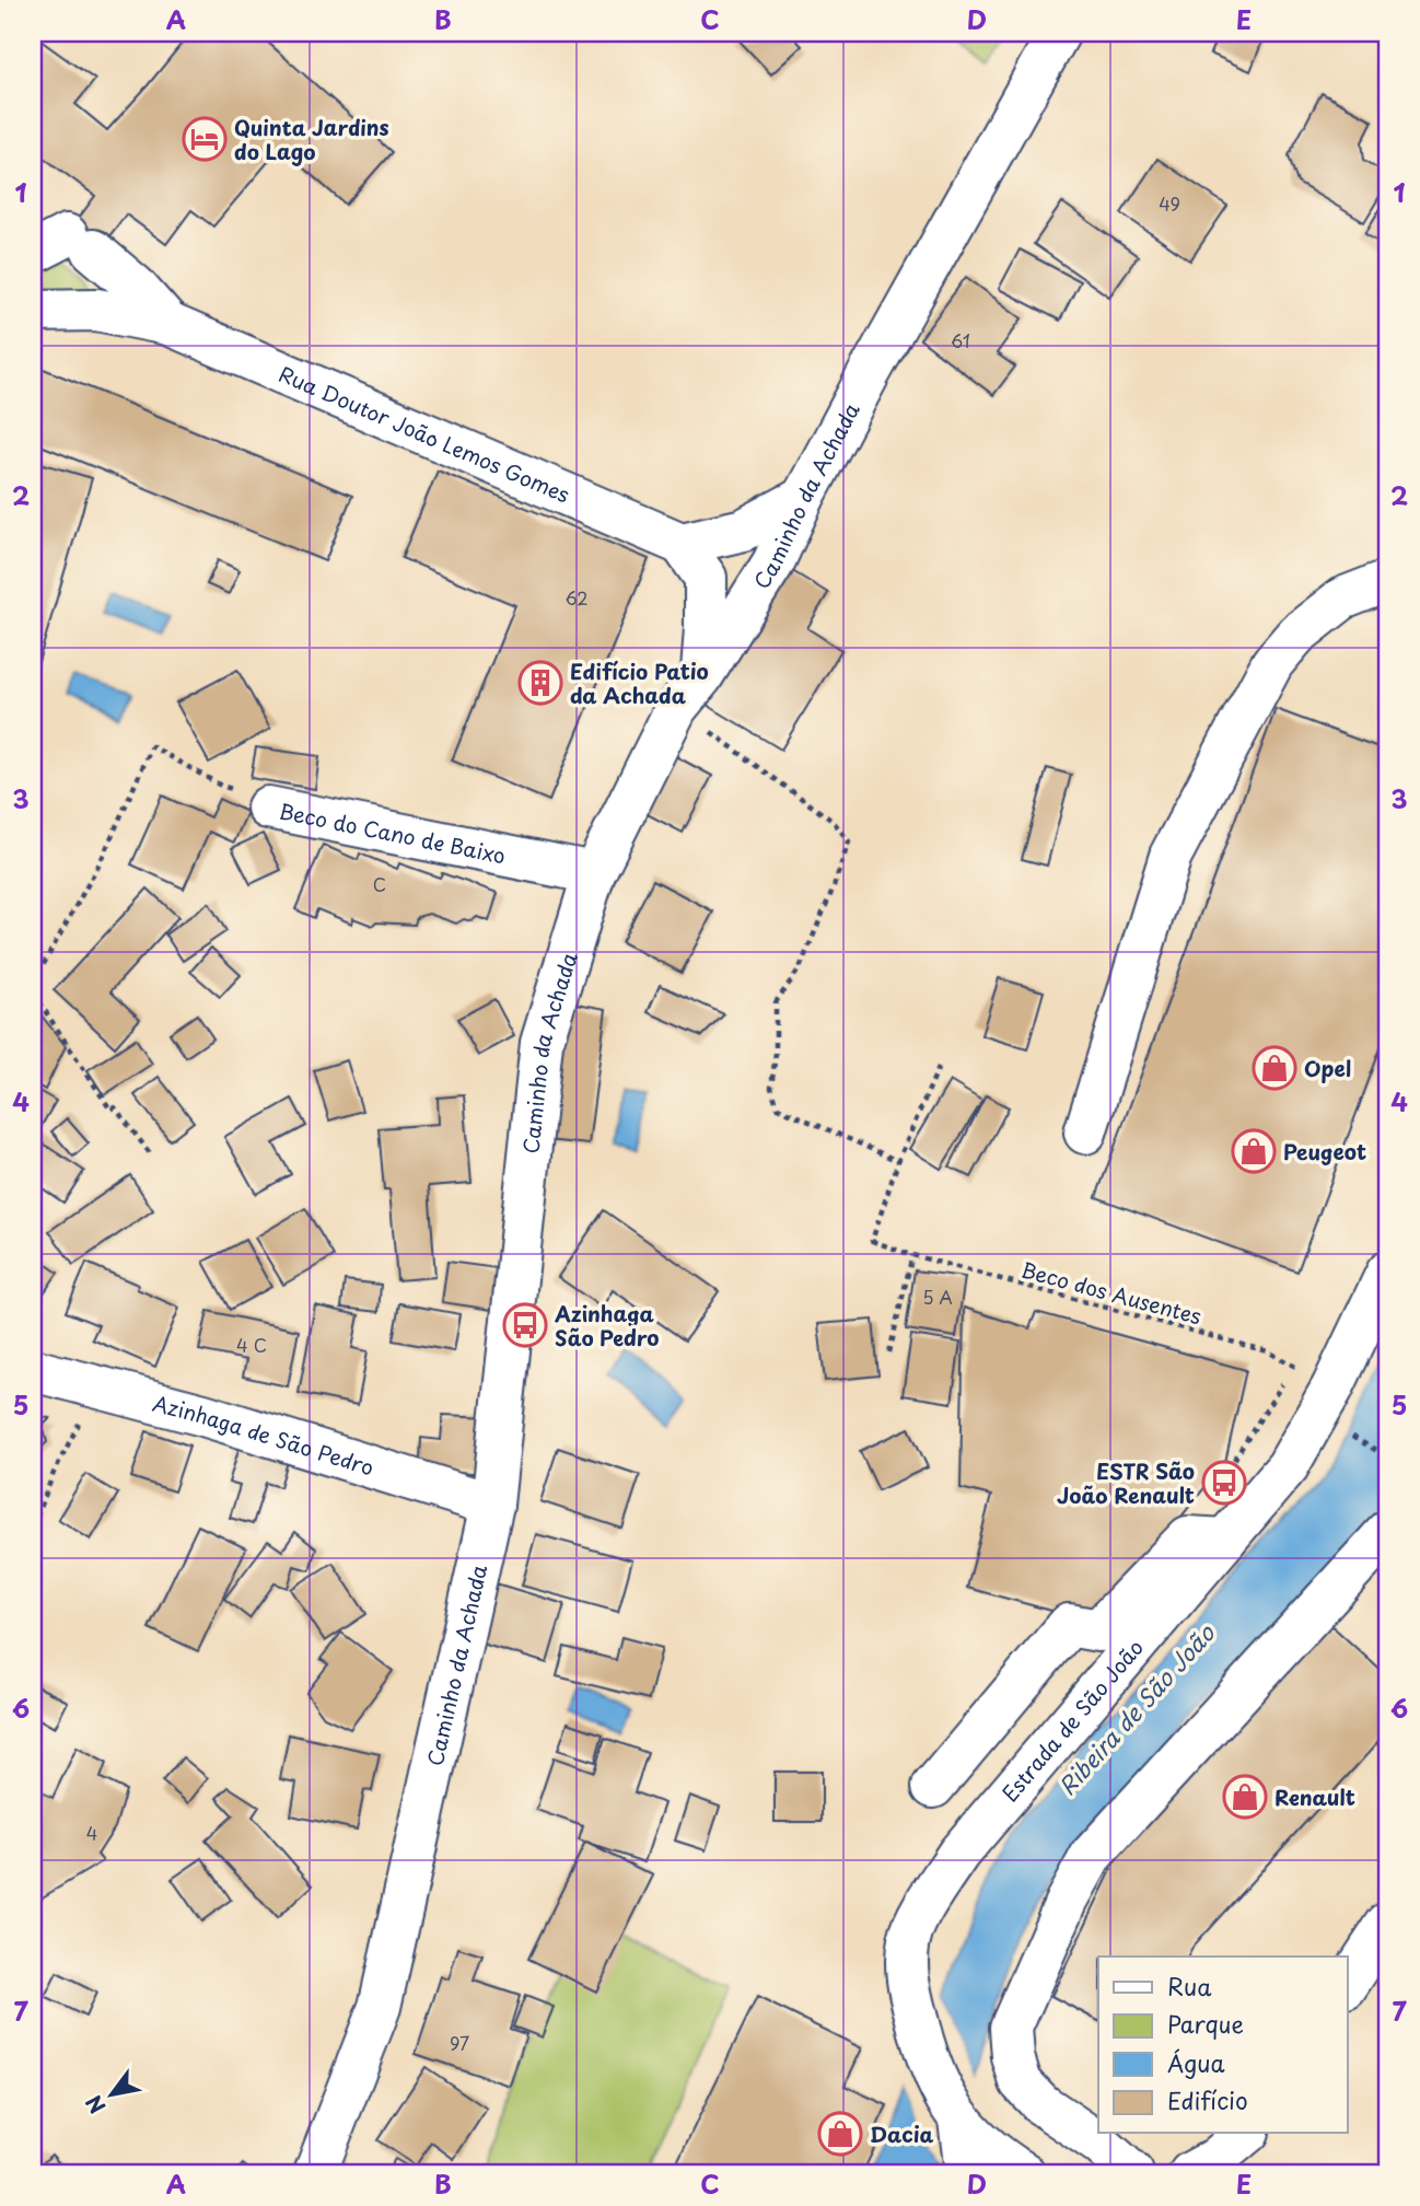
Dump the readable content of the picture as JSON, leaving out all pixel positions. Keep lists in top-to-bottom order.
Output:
{
  "streets": {
    "street": [
      "Rua Doutor João Lemos Gomes",
      "Caminho da Achada",
      "Beco do Cano de Baixo",
      "Azinhaga de São Pedro",
      "Estrada de São João"
    ],
    "path": ["Beco dos Ausentes"]
  },
  "crossings": [
    ["Caminho da Achada", "Beco do Cano de Baixo"],
    ["Caminho da Achada", "Azinhaga de São Pedro"]
  ],
  "water": ["Ribeira de São João"],
  "places": {
    "hotel": ["Quinta Jardins do Lago"],
    "building": ["Edifício Patio da Achada"],
    "shop": [
      "Opel",
      "Peugeot",
      "Renault",
      "Dacia"
    ],
    "bus stop": ["Azinhaga São Pedro", "ESTR São João Renault"]
  },
  "house_numbers": [
    "49",
    "61",
    "62",
    "C",
    "5 A",
    "4 C",
    "4",
    "97"
  ],
  "legend": [
    "Rua",
    "Parque",
    "Água",
    "Edifício"
  ],
  "north": "bottom left",
  "grid": {
    "columns": [
      "A",
      "B",
      "C",
      "D",
      "E"
    ],
    "rows": [
      "1",
      "2",
      "3",
      "4",
      "5",
      "6",
      "7"
    ]
  }
}
